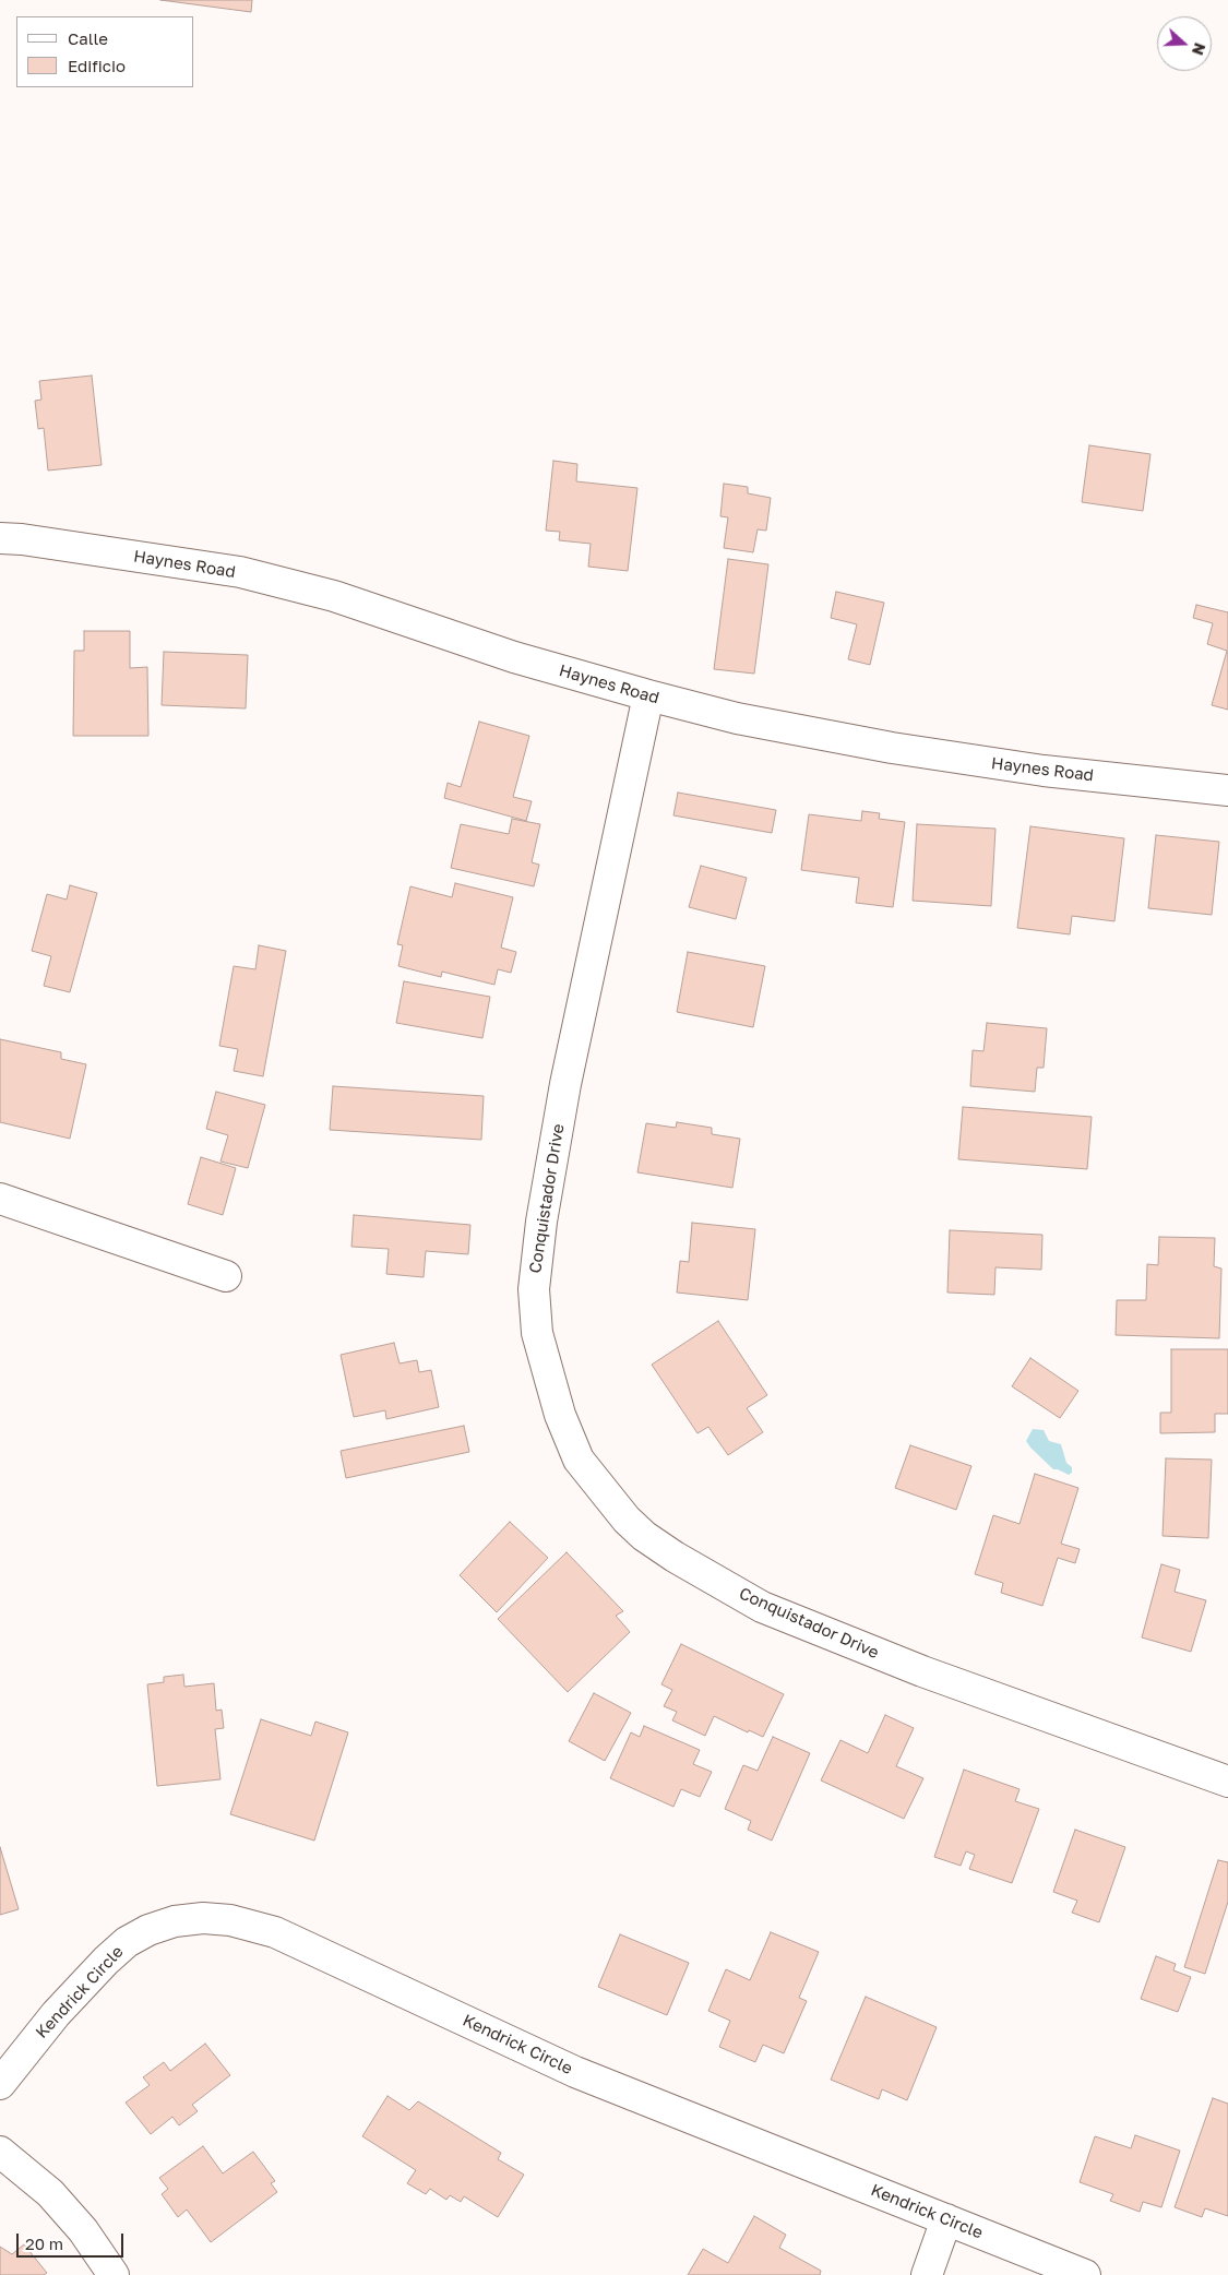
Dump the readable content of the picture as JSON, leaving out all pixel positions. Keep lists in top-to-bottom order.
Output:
{
  "streets": {
    "street": ["Haynes Road", "Conquistador Drive", "Kendrick Circle"]
  },
  "crossings": [
    ["Haynes Road", "Conquistador Drive"]
  ],
  "legend": ["Calle", "Edificio"],
  "scale_bar": "20 m",
  "north": "right"
}
